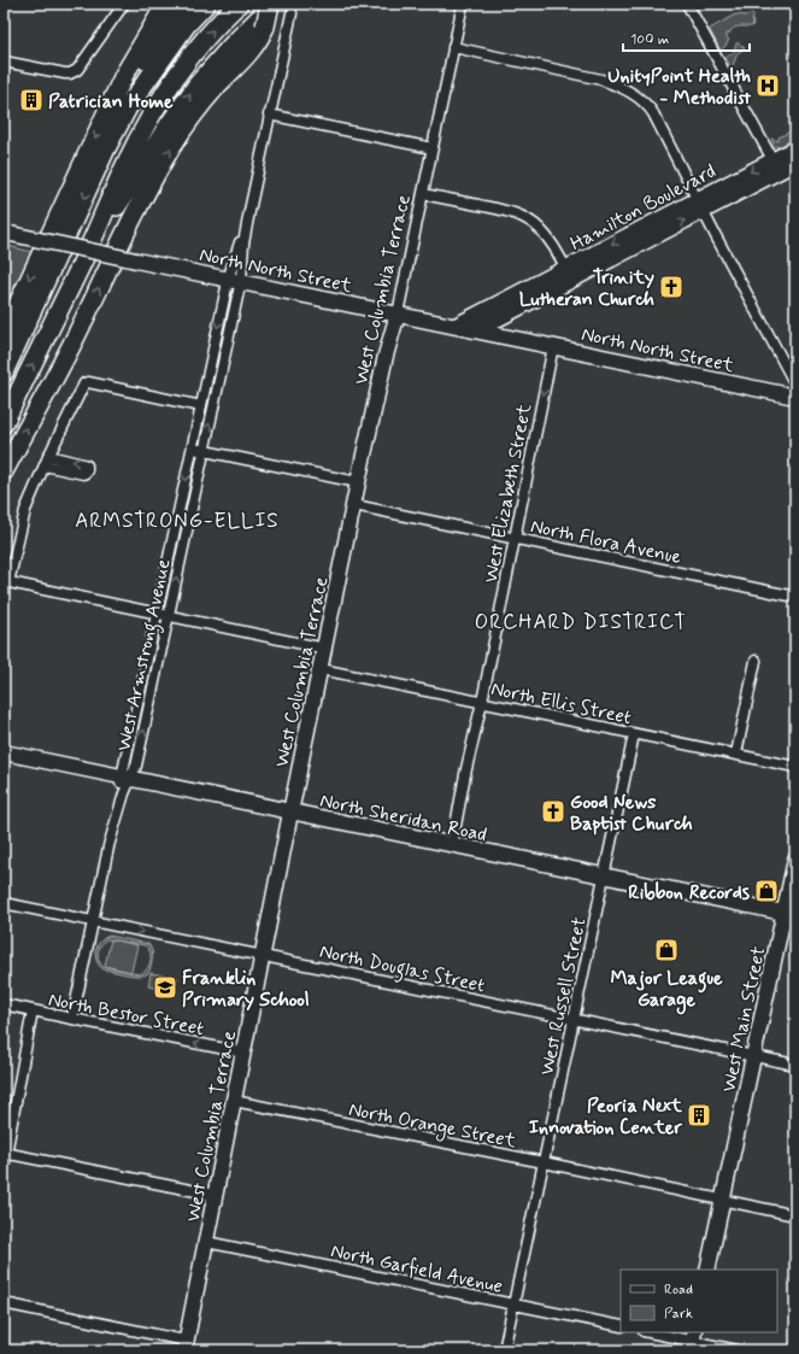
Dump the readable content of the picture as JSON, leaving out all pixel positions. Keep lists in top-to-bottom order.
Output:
{
  "streets": {
    "street": [
      "Hamilton Boulevard",
      "North North Street",
      "West Columbia Terrace",
      "West Elizabeth Street",
      "North Flora Avenue",
      "West Armstrong Avenue",
      "North Ellis Street",
      "North Sheridan Road",
      "North Douglas Street",
      "West Russell Street",
      "North Bestor Street",
      "West Main Street",
      "North Orange Street",
      "North Garfield Avenue"
    ]
  },
  "crossings": [
    ["Hamilton Boulevard", "North North Street"],
    ["North North Street", "West Columbia Terrace"],
    ["North North Street", "West Elizabeth Street"],
    ["North North Street", "West Armstrong Avenue"],
    ["West Columbia Terrace", "North Flora Avenue"],
    ["West Columbia Terrace", "North Ellis Street"],
    ["West Columbia Terrace", "North Sheridan Road"],
    ["West Columbia Terrace", "North Douglas Street"],
    ["West Columbia Terrace", "North Bestor Street"],
    ["West Columbia Terrace", "North Orange Street"],
    ["West Columbia Terrace", "North Garfield Avenue"],
    ["West Elizabeth Street", "North Flora Avenue"],
    ["West Elizabeth Street", "North Ellis Street"],
    ["West Elizabeth Street", "North Sheridan Road"],
    ["West Armstrong Avenue", "North Sheridan Road"],
    ["West Armstrong Avenue", "North Douglas Street"],
    ["West Armstrong Avenue", "North Bestor Street"],
    ["North Ellis Street", "West Russell Street"],
    ["North Sheridan Road", "West Russell Street"],
    ["North Sheridan Road", "West Main Street"],
    ["North Douglas Street", "West Russell Street"],
    ["North Douglas Street", "West Main Street"],
    ["West Russell Street", "North Orange Street"],
    ["West Russell Street", "North Garfield Avenue"],
    ["West Main Street", "North Orange Street"]
  ],
  "one_way": ["West Elizabeth Street", "North Bestor Street"],
  "districts": ["ARMSTRONG-ELLIS", "ORCHARD DISTRICT"],
  "places": {
    "hospital": ["UnityPoint Health - Methodist"],
    "building": ["Patrician Home", "Peoria Next Innovation Center"],
    "church": ["Trinity Lutheran Church", "Good News Baptist Church"],
    "shop": ["Ribbon Records", "Major League Garage"],
    "school or university": ["Franklin Primary School"]
  },
  "legend": ["Road", "Park"],
  "scale_bar": "100 m"
}
